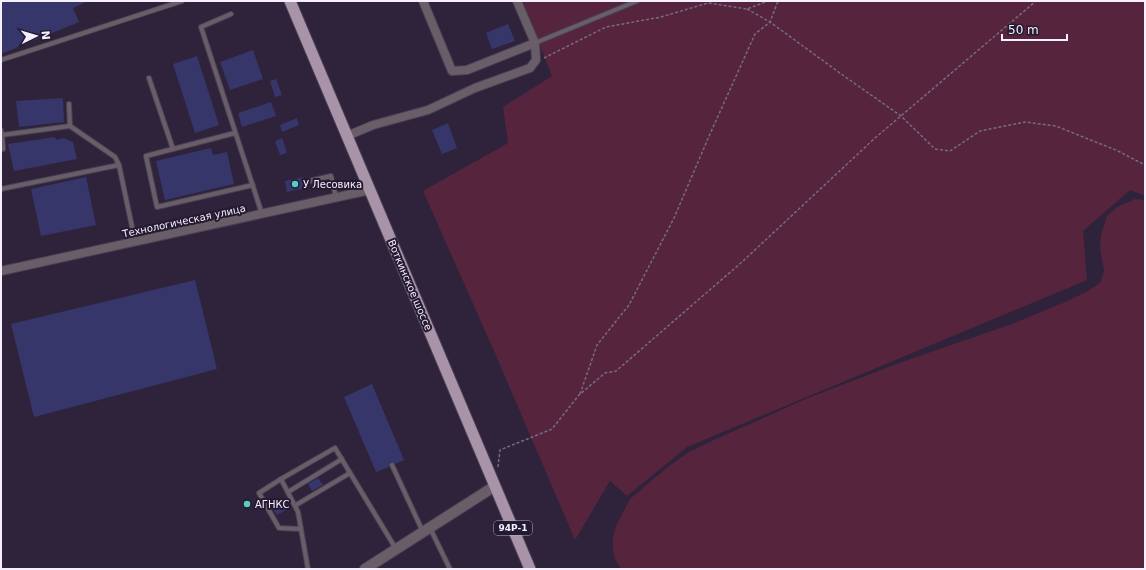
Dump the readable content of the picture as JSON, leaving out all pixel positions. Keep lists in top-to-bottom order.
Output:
{
  "streets": {
    "main road": ["Воткинское шоссе", "94Р-1"],
    "street": ["Технологическая улица"]
  },
  "crossings": [
    ["Технологическая улица", "Воткинское шоссе"]
  ],
  "places": ["У Лесовика", "АГНКС"],
  "scale_bar": "50 m",
  "north": "right"
}
